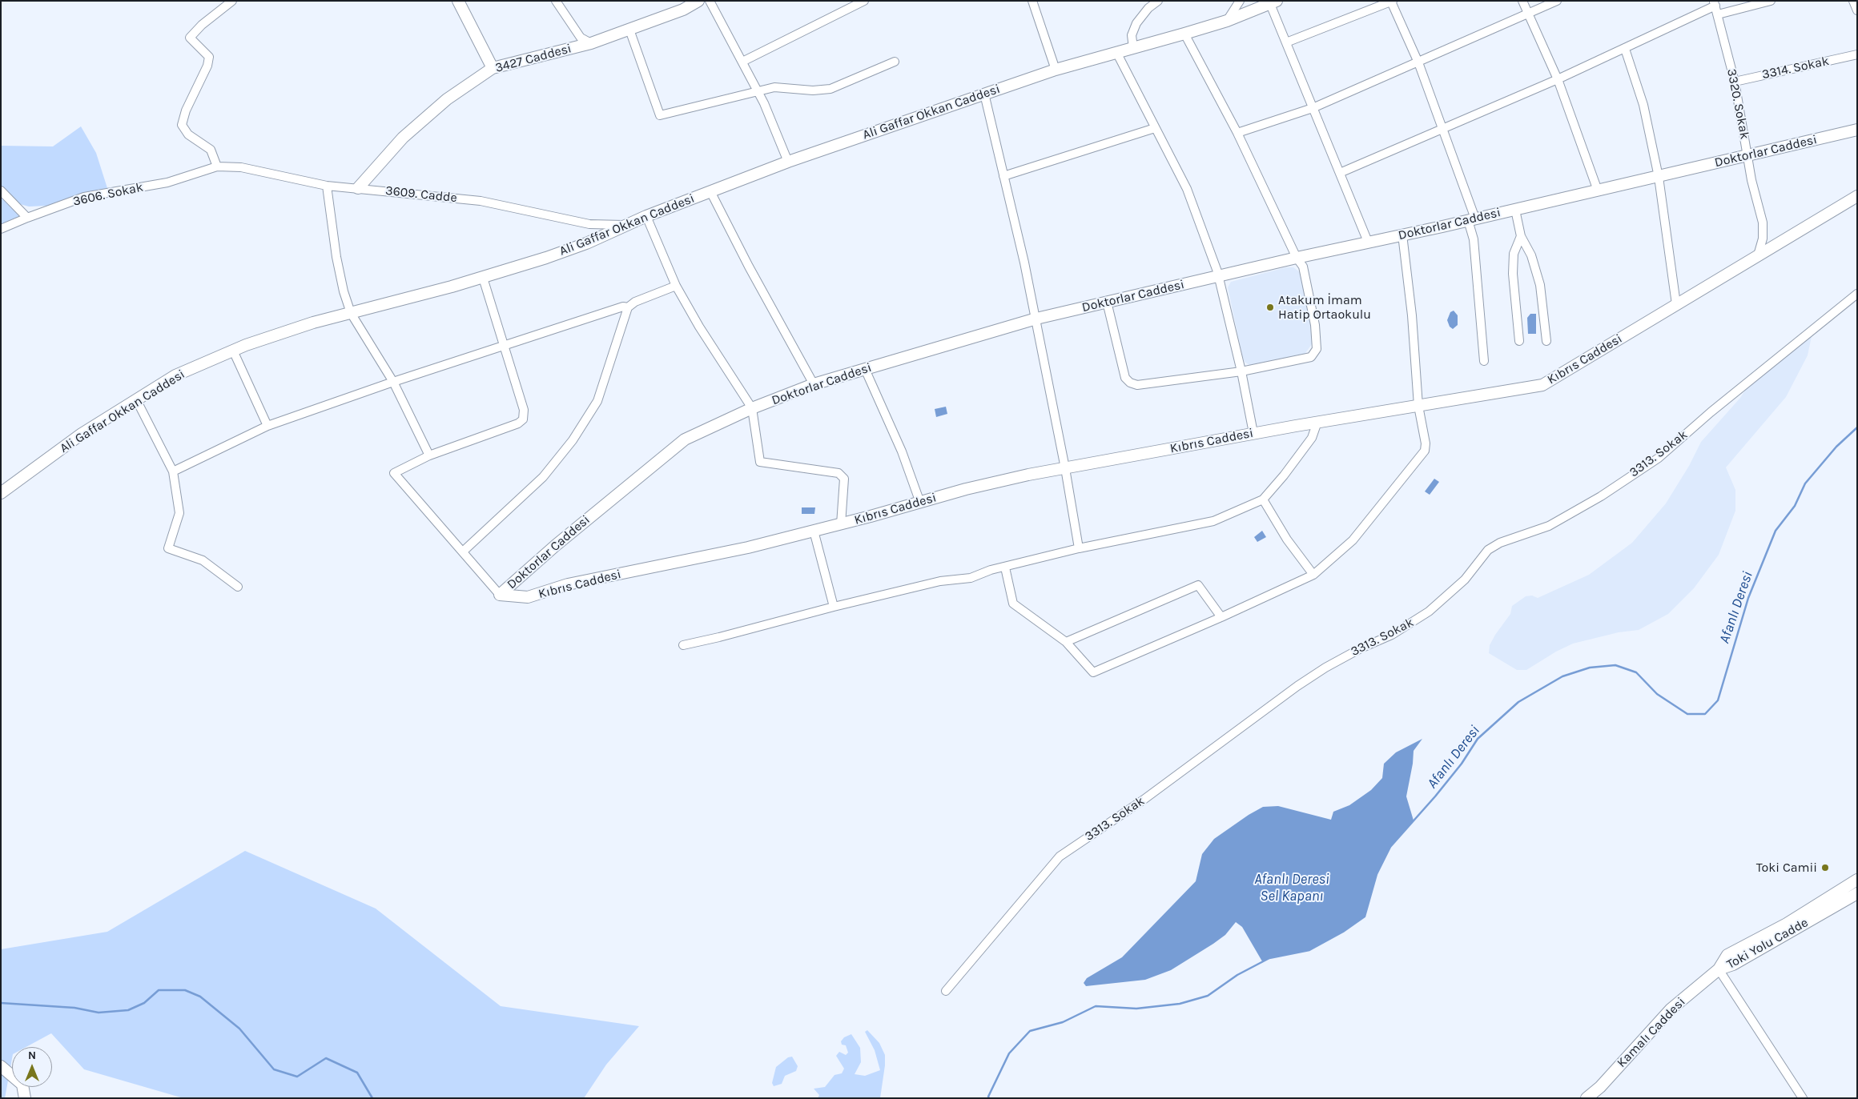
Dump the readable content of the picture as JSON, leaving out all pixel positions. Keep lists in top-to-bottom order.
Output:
{
  "streets": {
    "street": [
      "3427 Caddesi",
      "3314. Sokak",
      "3320. Sokak",
      "Ali Gaffar Okkan Caddesi",
      "Doktorlar Caddesi",
      "3606. Sokak",
      "3609. Cadde",
      "Kıbrıs Caddesi",
      "3313. Sokak",
      "Toki Yolu Cadde",
      "Kamalı Caddesi"
    ]
  },
  "crossings": [
    ["3427 Caddesi", "3609. Cadde"],
    ["3314. Sokak", "3320. Sokak"],
    ["3320. Sokak", "Doktorlar Caddesi"],
    ["3320. Sokak", "Kıbrıs Caddesi"],
    ["Ali Gaffar Okkan Caddesi", "3609. Cadde"],
    ["Doktorlar Caddesi", "Kıbrıs Caddesi"],
    ["3606. Sokak", "3609. Cadde"],
    ["Toki Yolu Cadde", "Kamalı Caddesi"]
  ],
  "water": ["Afanlı Deresi", "Afanlı Deresi Sel Kapanı"],
  "places": ["Atakum İmam Hatip Ortaokulu", "Toki Camii"],
  "north": "top"
}
